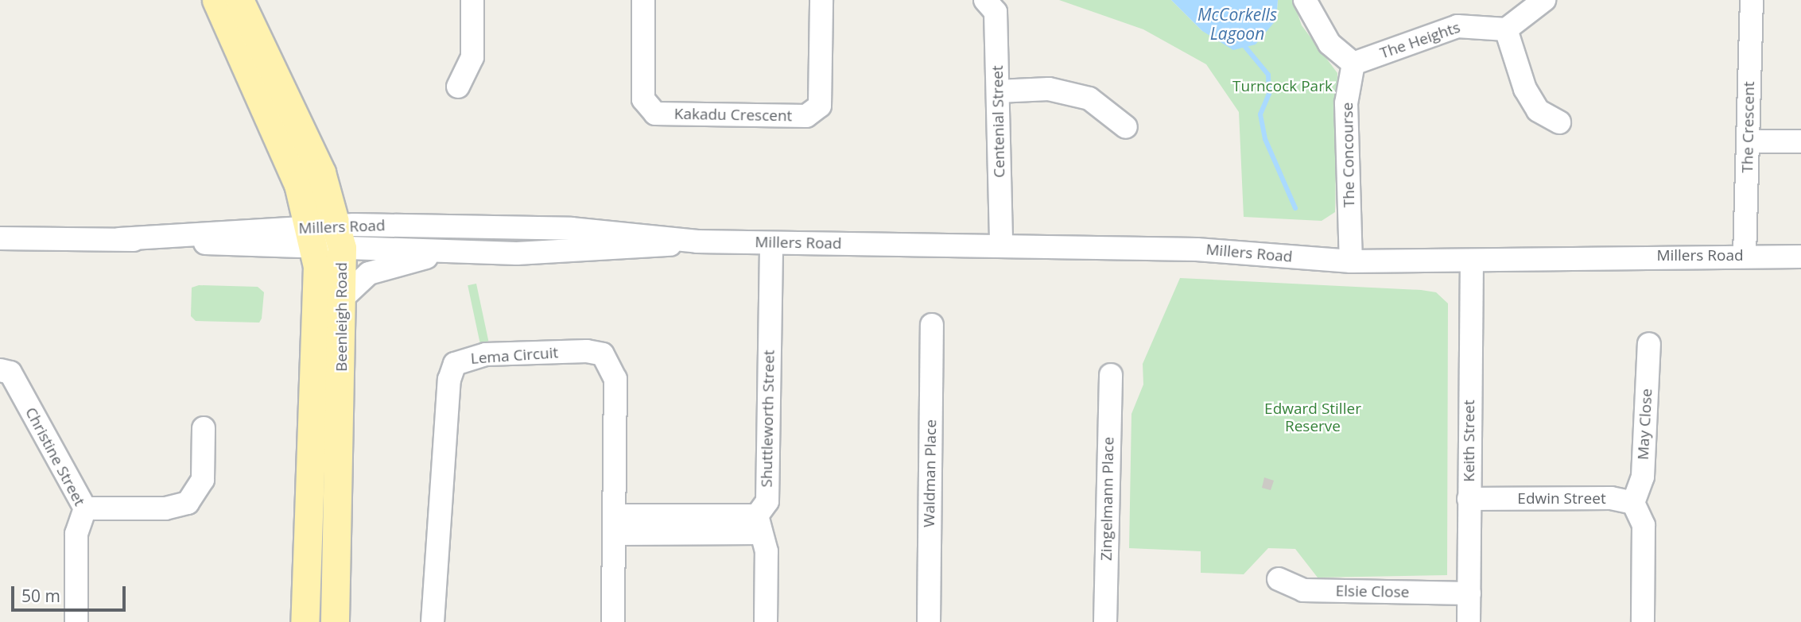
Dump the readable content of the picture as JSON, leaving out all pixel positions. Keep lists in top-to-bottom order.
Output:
{
  "streets": {
    "main road": ["Beenleigh Road"],
    "street": [
      "The Heights",
      "Kakadu Crescent",
      "Centenial Street",
      "The Crescent",
      "The Concourse",
      "Millers Road",
      "Lema Circuit",
      "Shuttleworth Street",
      "May Close",
      "Keith Street",
      "Christine Street",
      "Waldman Place",
      "Zingelmann Place",
      "Edwin Street",
      "Elsie Close"
    ]
  },
  "crossings": [
    ["The Heights", "The Concourse"],
    ["Centenial Street", "Millers Road"],
    ["The Crescent", "Millers Road"],
    ["The Concourse", "Millers Road"],
    ["Millers Road", "Beenleigh Road"],
    ["Millers Road", "Shuttleworth Street"],
    ["Millers Road", "Keith Street"],
    ["May Close", "Edwin Street"],
    ["Keith Street", "Edwin Street"],
    ["Keith Street", "Elsie Close"]
  ],
  "water": ["McCorkells Lagoon"],
  "parks": ["Turncock Park", "Edward Stiller Reserve"],
  "scale_bar": "50 m"
}
